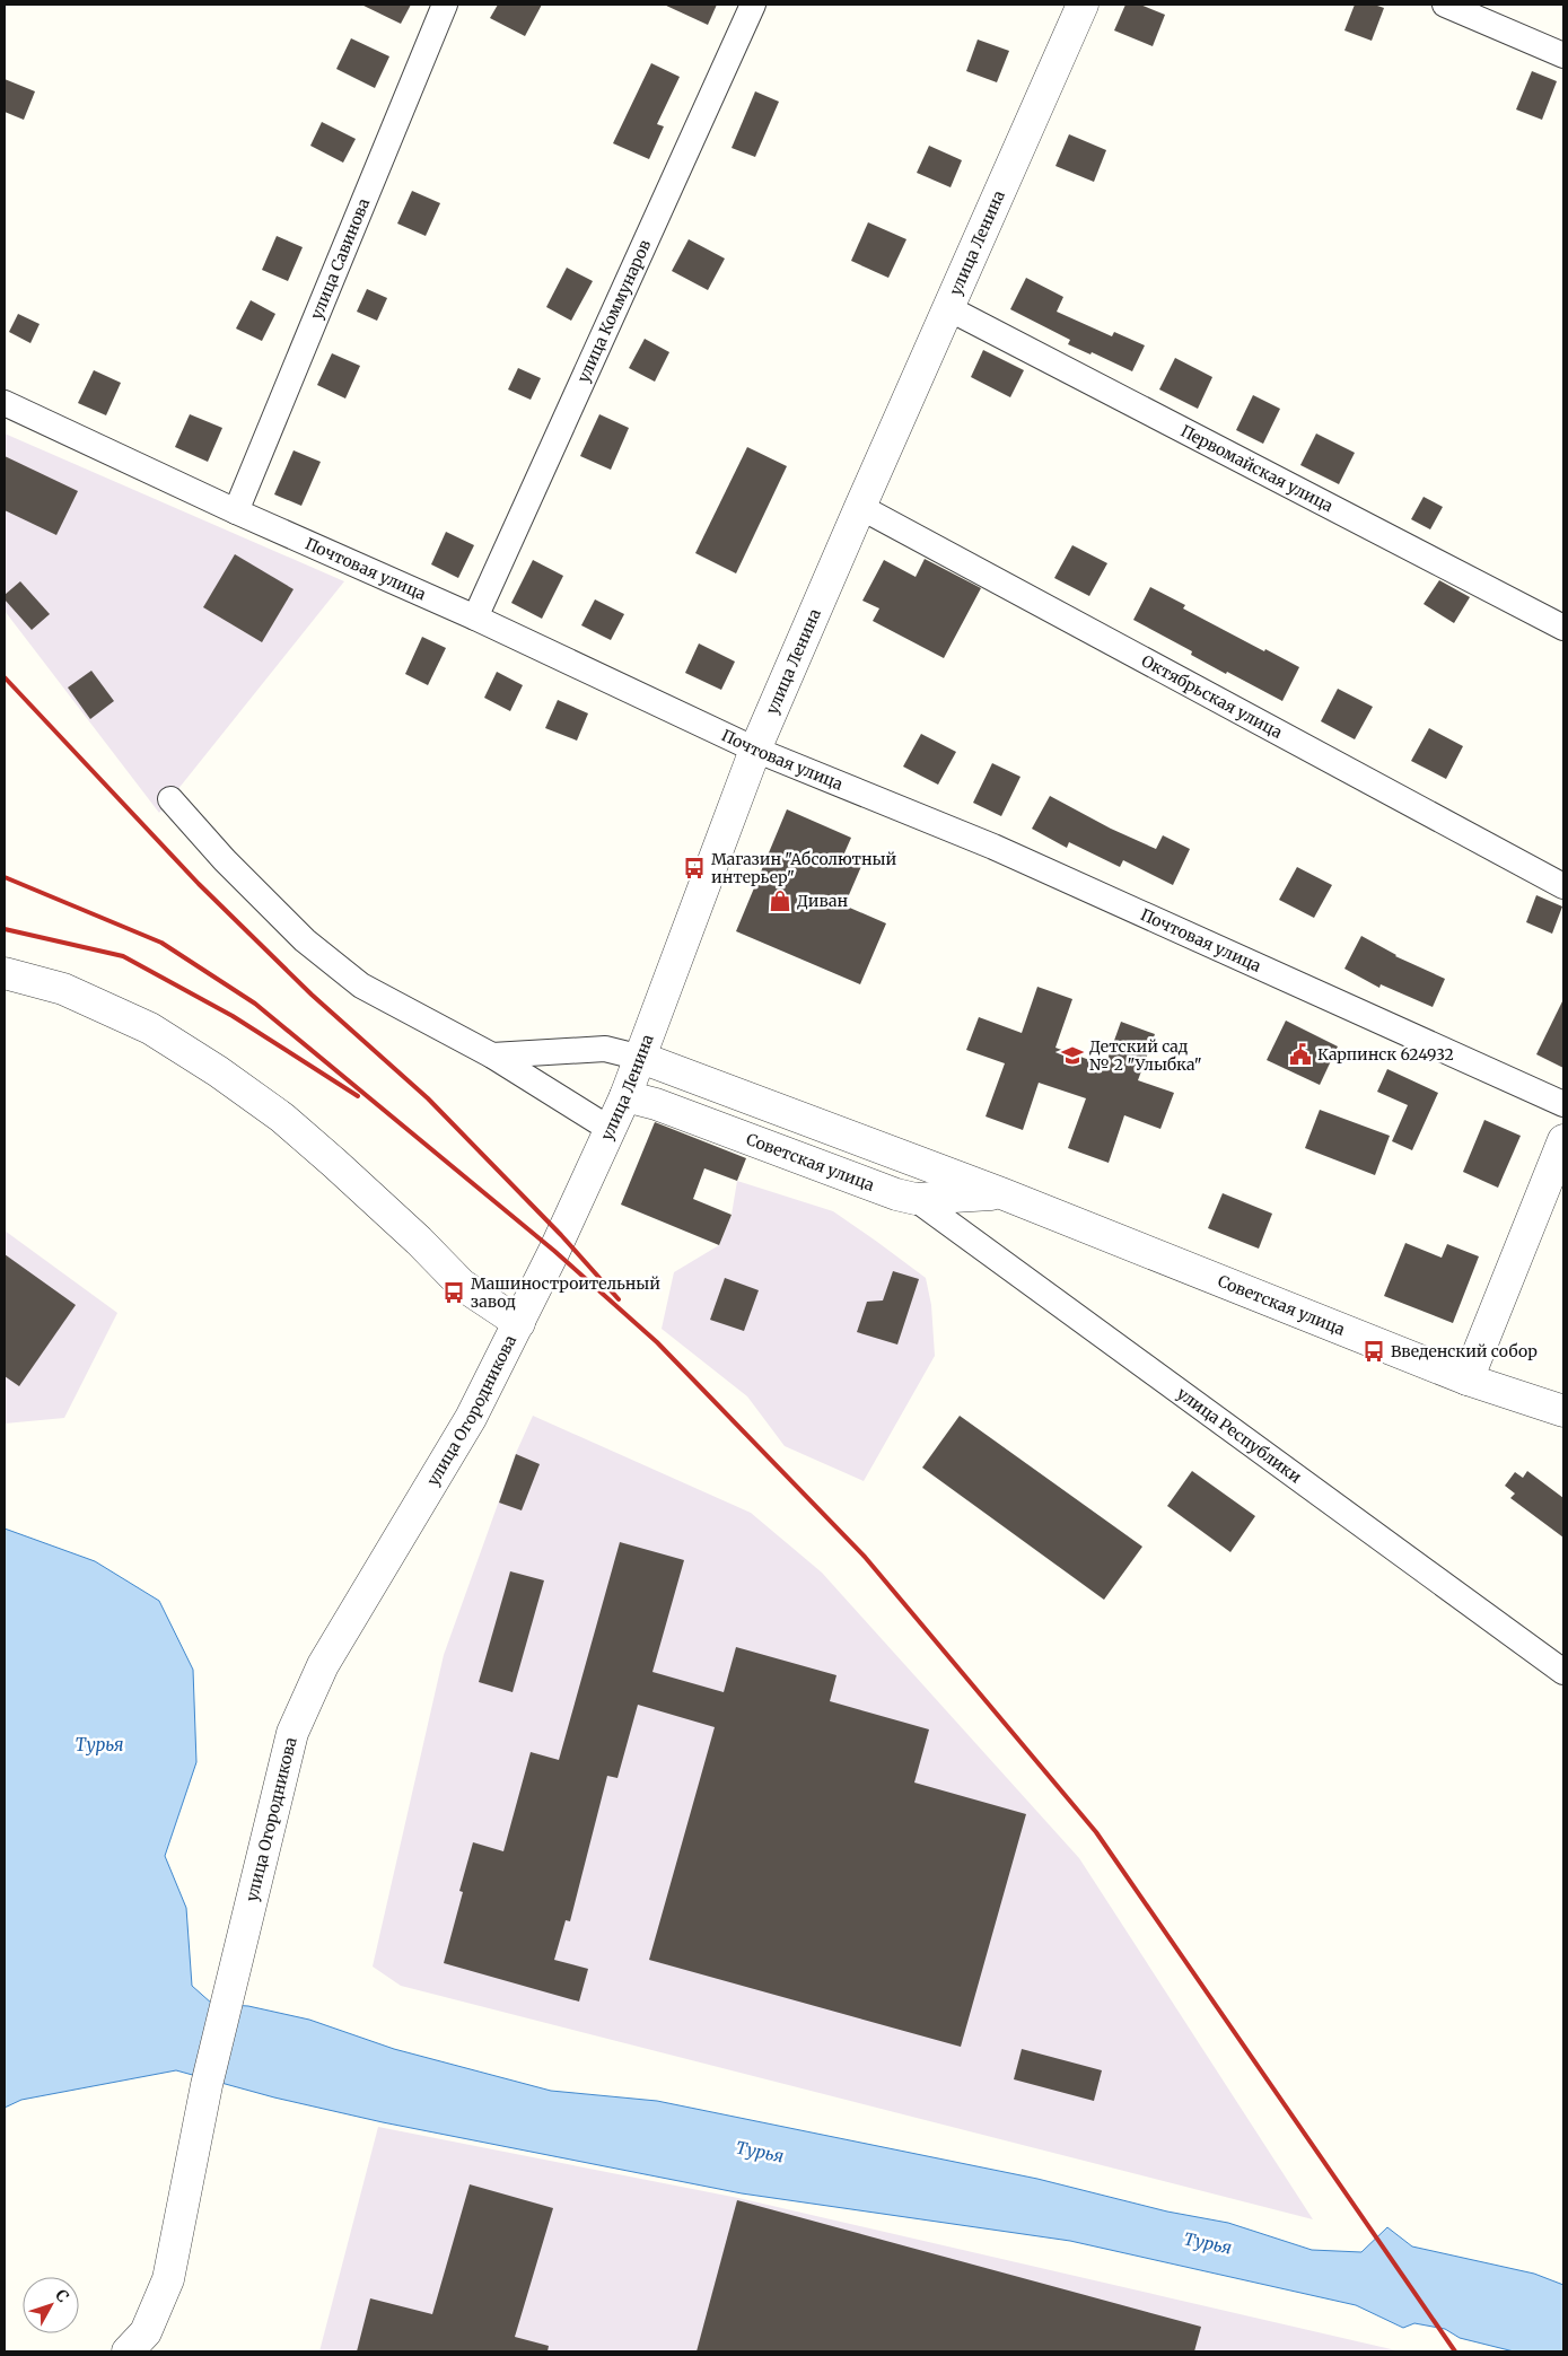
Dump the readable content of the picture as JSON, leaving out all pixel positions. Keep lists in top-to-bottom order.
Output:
{
  "streets": {
    "street": [
      "улица Ленина",
      "улица Савинова",
      "улица Коммунаров",
      "Первомайская улица",
      "Почтовая улица",
      "Октябрьская улица",
      "Советская улица",
      "улица Огородникова",
      "улица Республики"
    ]
  },
  "crossings": [
    ["улица Ленина", "Первомайская улица"],
    ["улица Ленина", "Почтовая улица"],
    ["улица Ленина", "Октябрьская улица"],
    ["улица Ленина", "Советская улица"],
    ["улица Ленина", "улица Огородникова"],
    ["улица Савинова", "Почтовая улица"],
    ["улица Коммунаров", "Почтовая улица"],
    ["Советская улица", "улица Республики"]
  ],
  "water": ["Турья"],
  "places": {
    "bus stop": ["Магазин \"Абсолютный интерьер\"", "Машиностроительный завод", "Введенский собор"],
    "shop": ["Диван"],
    "public building": ["Карпинск 624932"],
    "school or university": ["Детский сад № 2 \"Улыбка\""]
  },
  "north": "top right"
}
